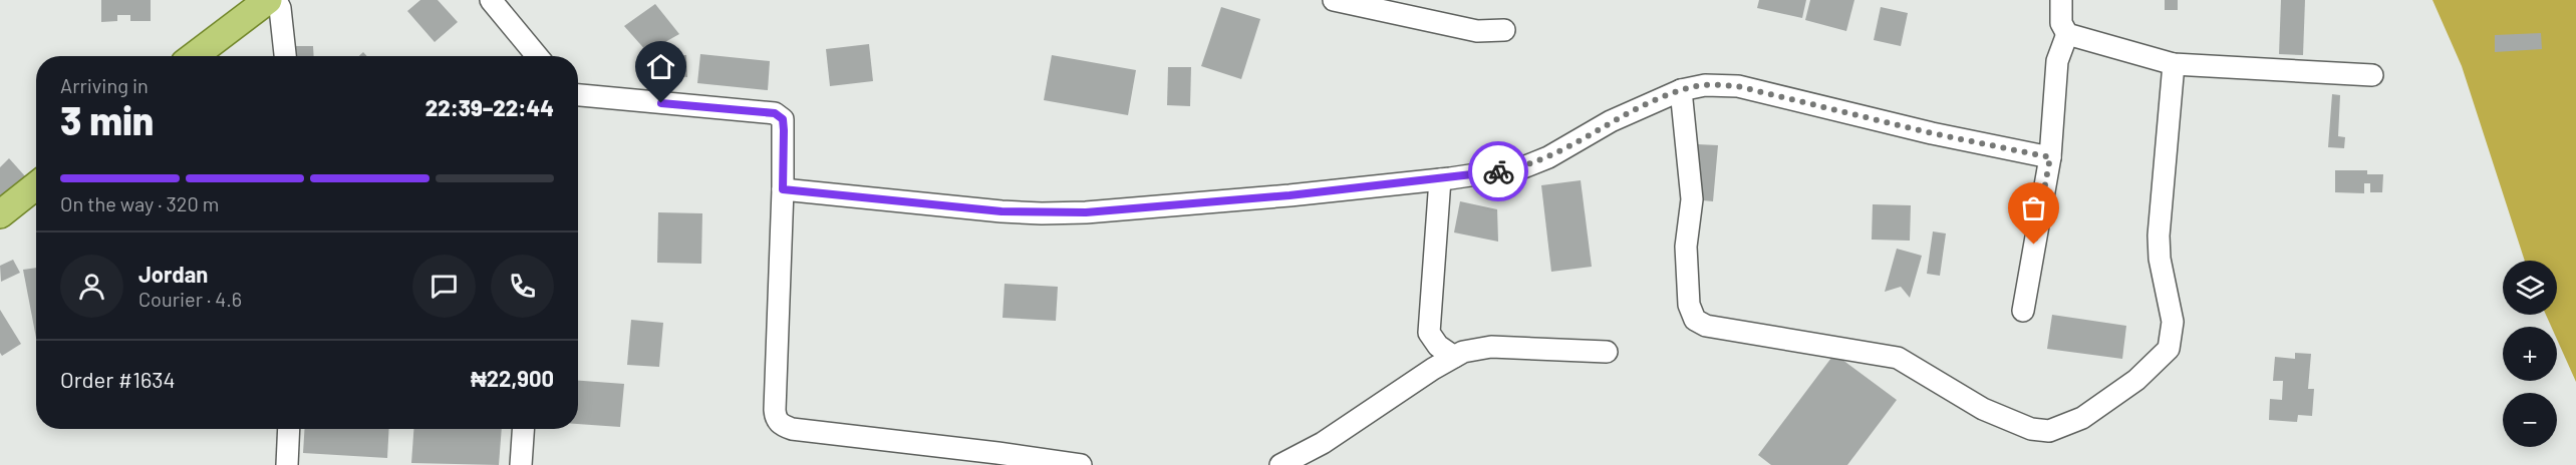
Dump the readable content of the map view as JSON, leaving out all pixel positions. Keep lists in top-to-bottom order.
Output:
{
  "page": {
    "heading": ["3 min", "Arriving in", "22:39–22:44"],
    "panel": [
      "Jordan",
      "Courier · 4.6",
      "Order #1634",
      "₦22,900"
    ],
    "bar": "On the way · 320 m",
    "map_buttons": ["+", "−"]
  }
}
